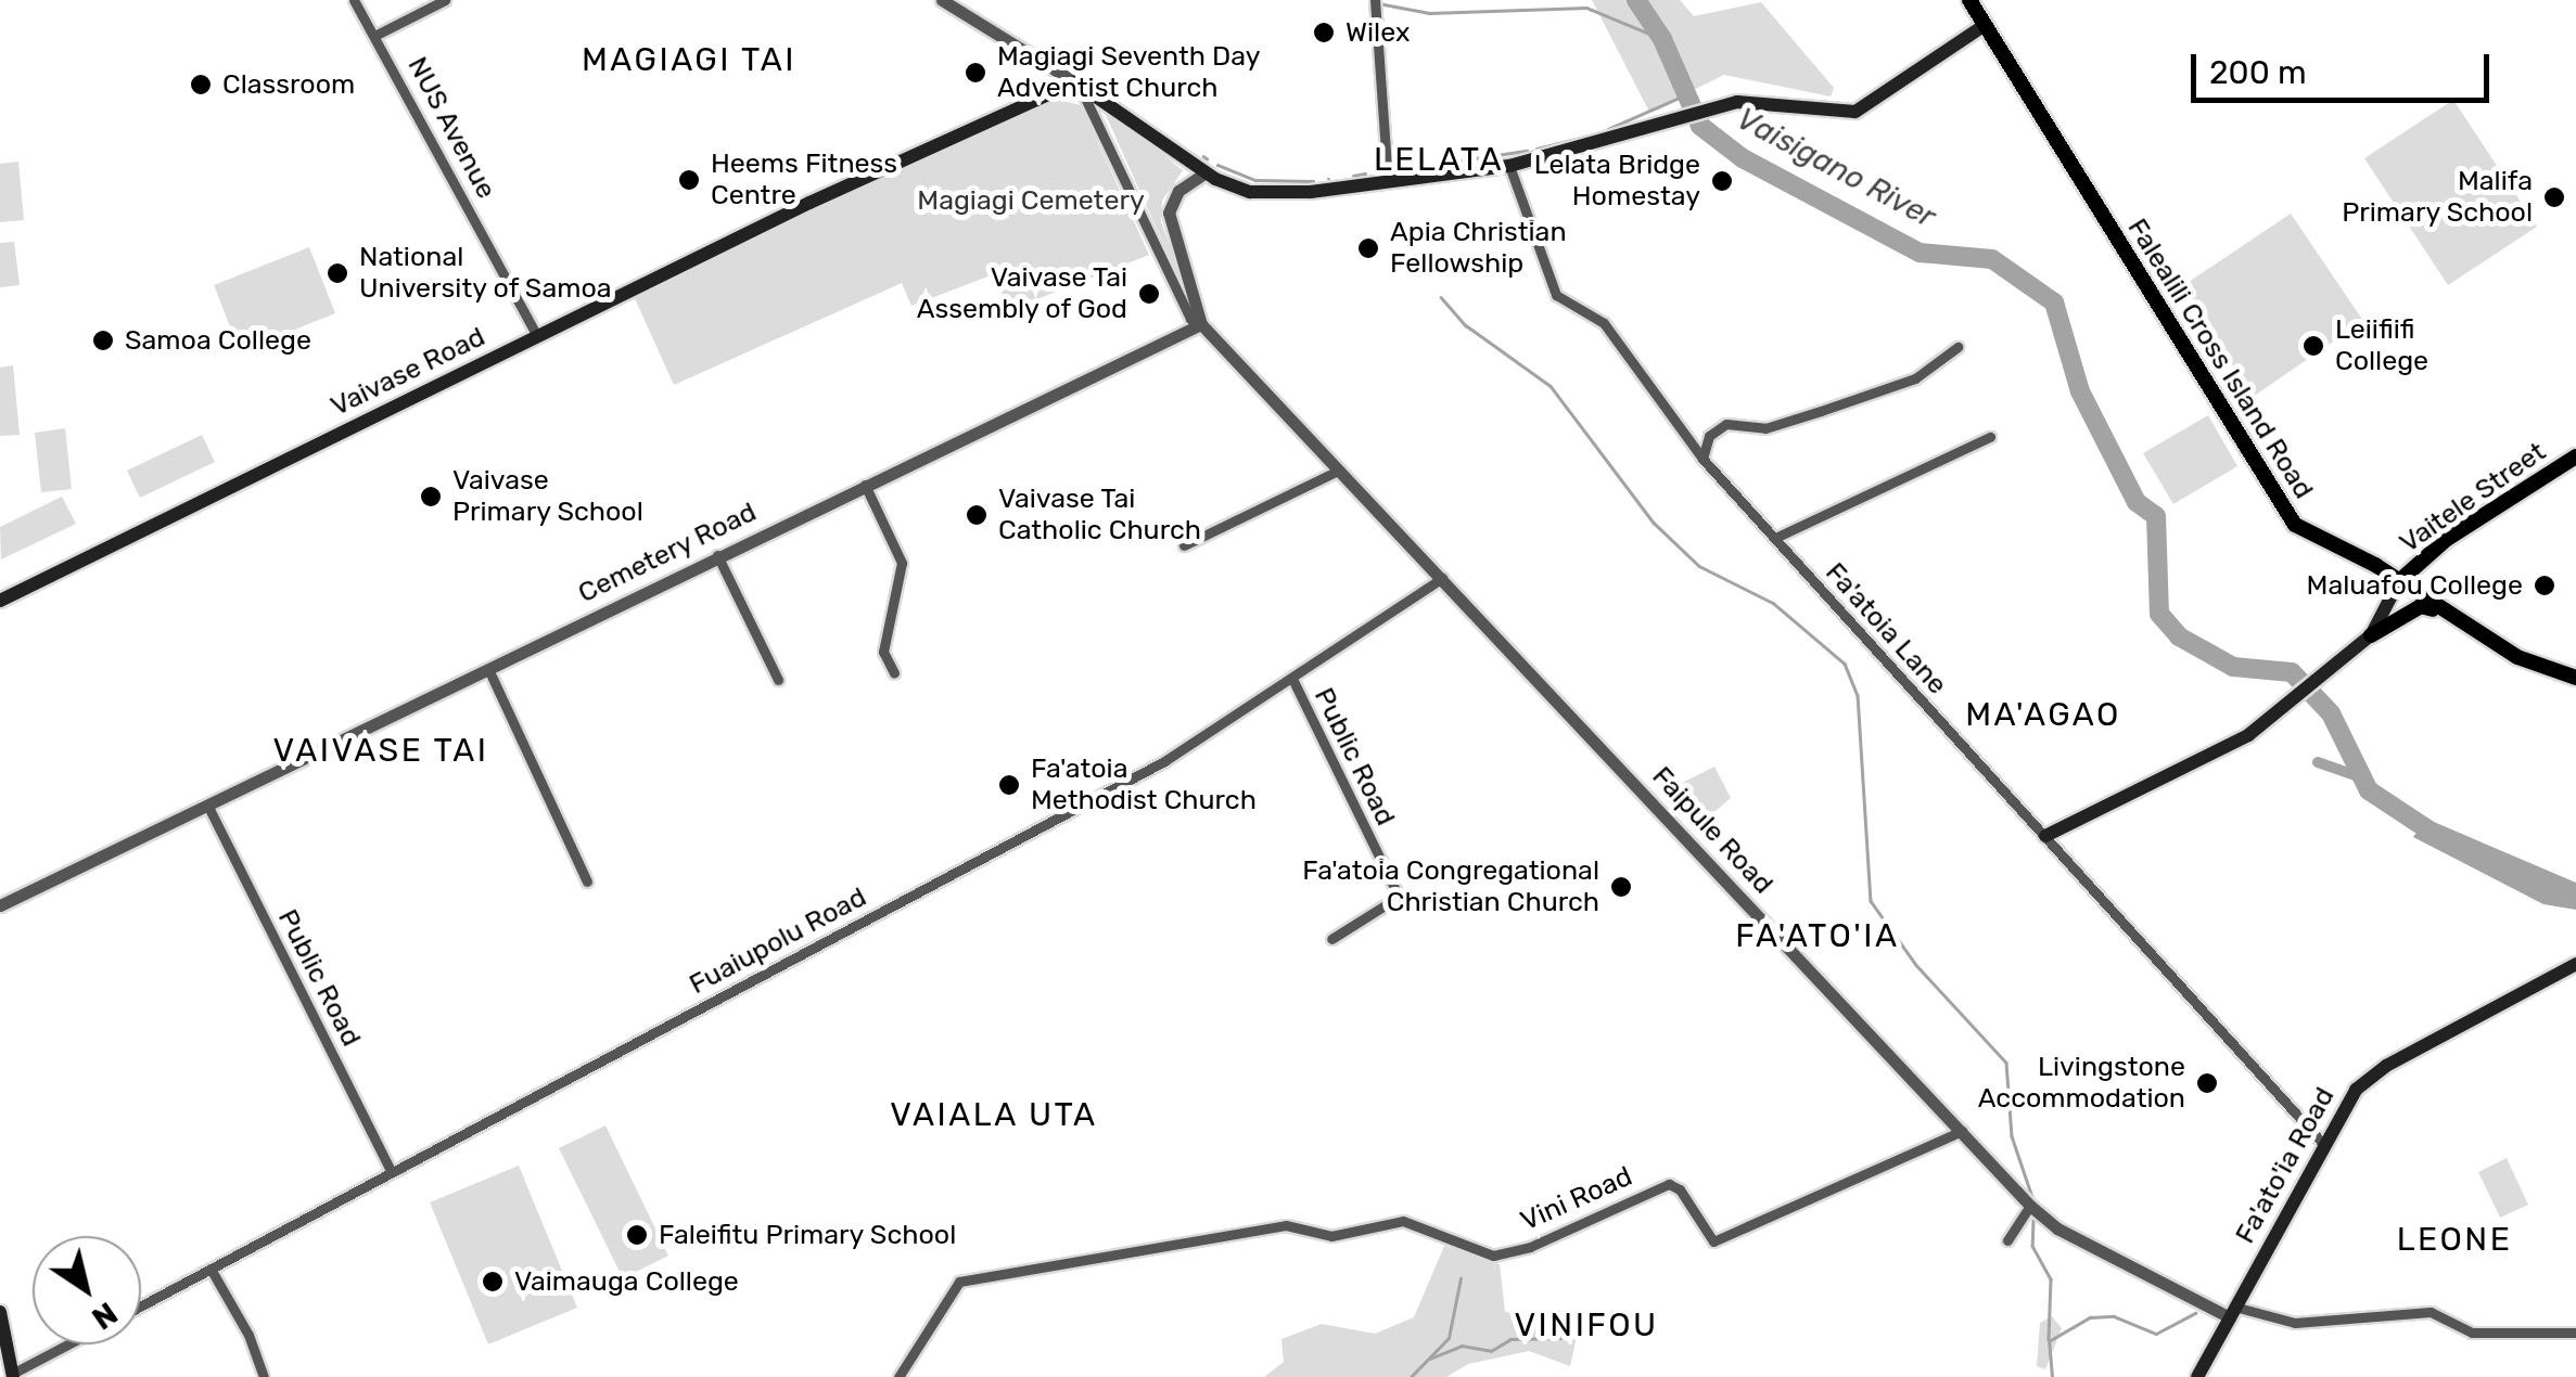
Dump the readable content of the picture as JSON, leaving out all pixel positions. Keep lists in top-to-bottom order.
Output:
{
  "streets": {
    "main road": [
      "Falealili Cross Island Road",
      "Vaivase Road",
      "Vaitele Street",
      "Fa'ato'ia Road"
    ],
    "street": [
      "NUS Avenue",
      "Cemetery Road",
      "Fa'atoia Lane",
      "Public Road",
      "Faipule Road",
      "Fuaiupolu Road",
      "Vini Road"
    ]
  },
  "crossings": [
    ["NUS Avenue", "Vaivase Road"],
    ["Falealili Cross Island Road", "Vaitele Street"],
    ["Cemetery Road", "Public Road"],
    ["Cemetery Road", "Faipule Road"],
    ["Fa'atoia Lane", "Fa'ato'ia Road"],
    ["Public Road", "Fuaiupolu Road"],
    ["Faipule Road", "Fuaiupolu Road"],
    ["Faipule Road", "Fa'ato'ia Road"],
    ["Faipule Road", "Vini Road"]
  ],
  "districts": [
    "MAGIAGI TAI",
    "LELATA",
    "MA'AGAO",
    "VAIVASE TAI",
    "FA'ATO'IA",
    "VAIALA UTA",
    "LEONE",
    "VINIFOU"
  ],
  "water": ["Vaisigano River"],
  "parks": ["Magiagi Cemetery"],
  "places": [
    "Wilex",
    "Magiagi Seventh Day Adventist Church",
    "Classroom",
    "Heems Fitness Centre",
    "Lelata Bridge Homestay",
    "Malifa Primary School",
    "Apia Christian Fellowship",
    "National University of Samoa",
    "Vaivase Tai Assembly of God",
    "Samoa College",
    "Leiifiifi College",
    "Vaivase Primary School",
    "Vaivase Tai Catholic Church",
    "Maluafou College",
    "Fa'atoia Methodist Church",
    "Fa'atoia Congregational Christian Church",
    "Livingstone Accommodation",
    "Faleifitu Primary School",
    "Vaimauga College"
  ],
  "scale_bar": "200 m",
  "north": "bottom right"
}
